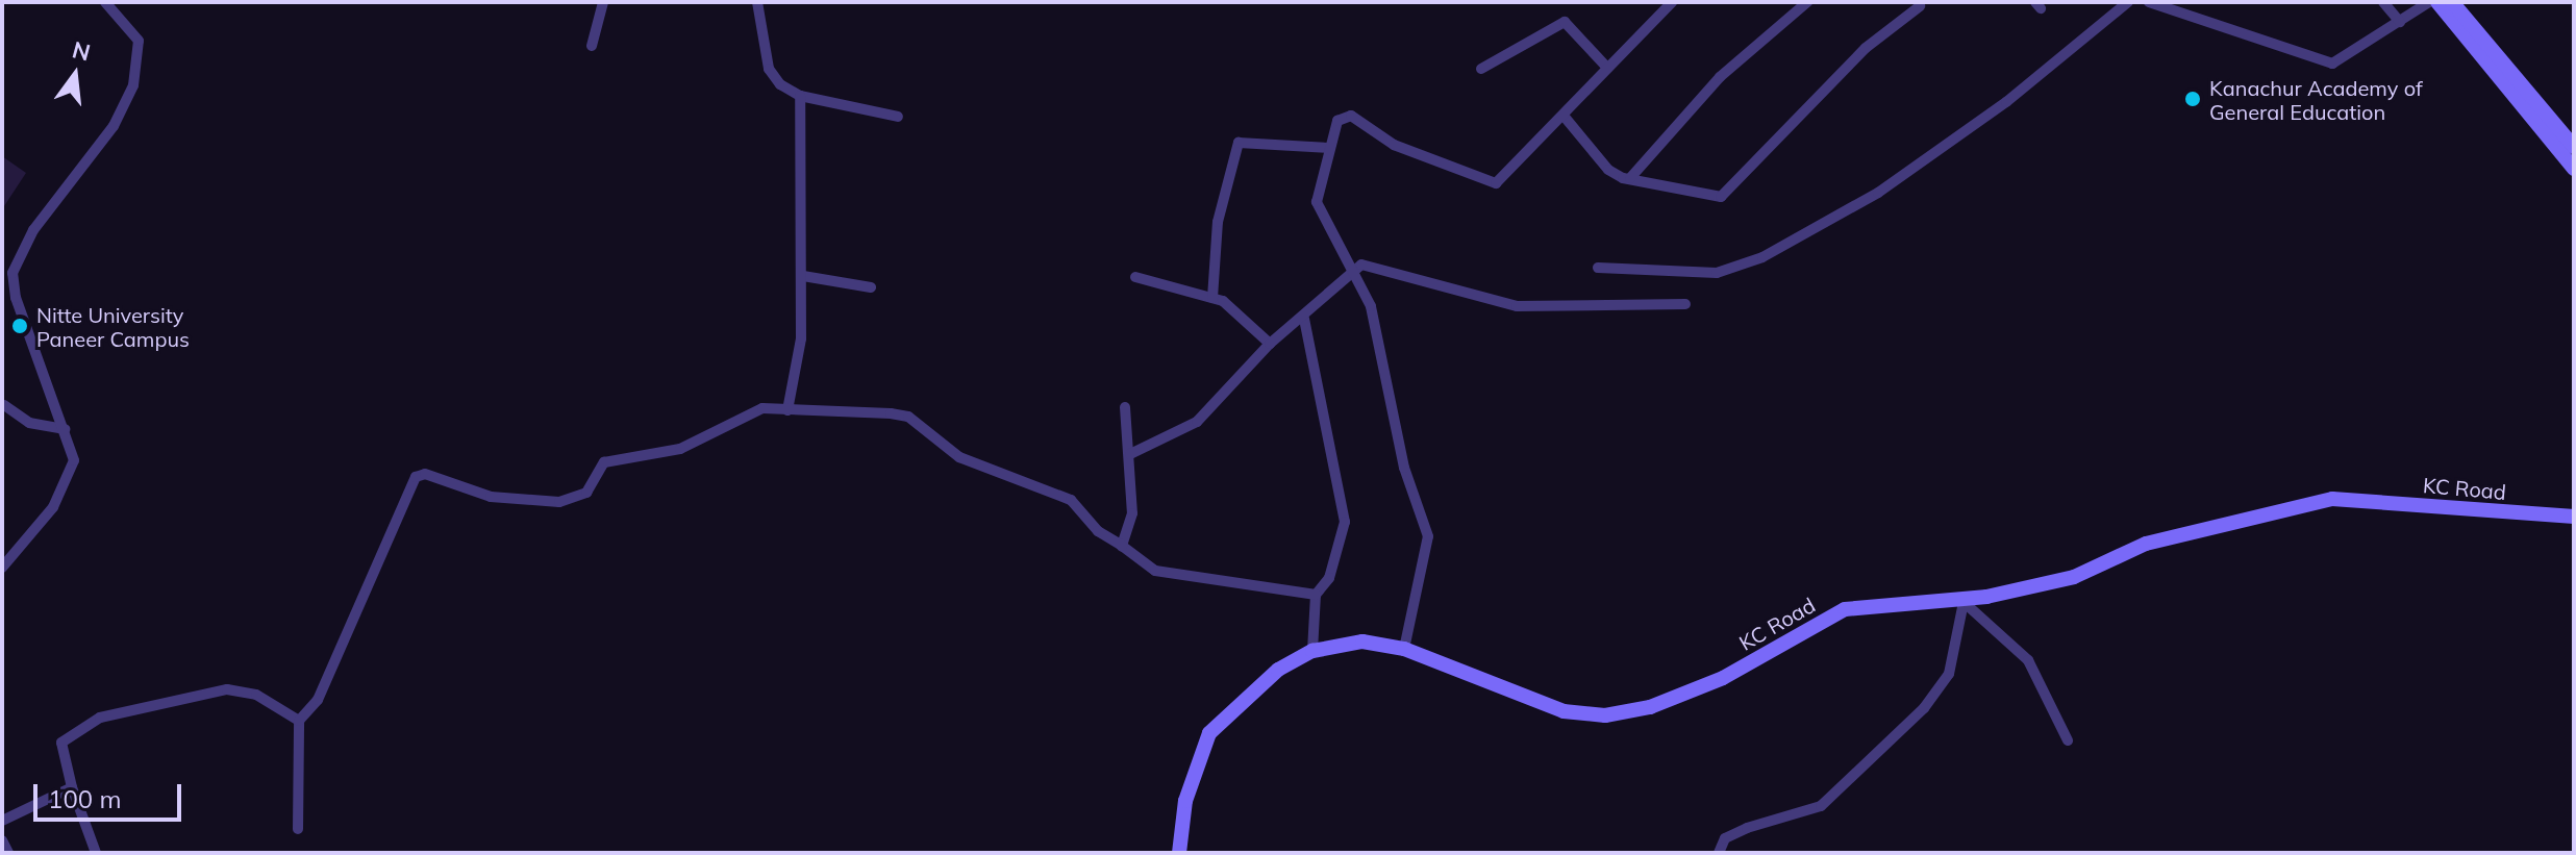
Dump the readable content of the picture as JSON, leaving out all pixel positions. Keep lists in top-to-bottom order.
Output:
{
  "streets": {
    "main road": ["KC Road"]
  },
  "places": ["Kanachur Academy of General Education", "Nitte University Paneer Campus"],
  "scale_bar": "100 m",
  "north": "top"
}
